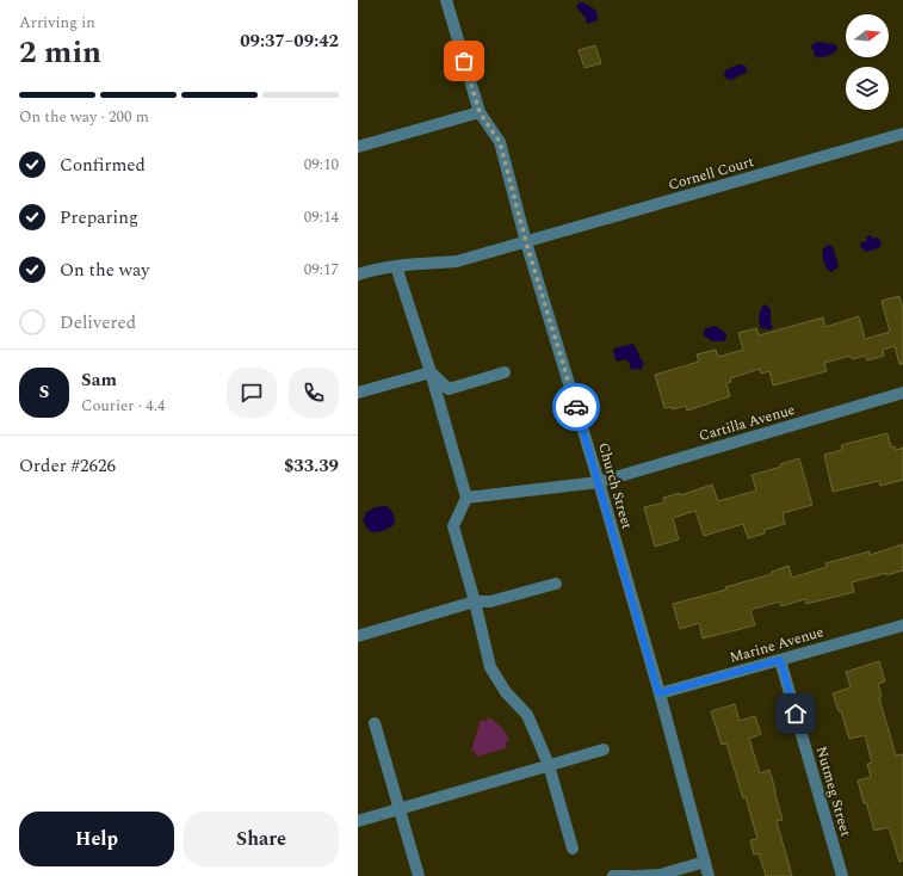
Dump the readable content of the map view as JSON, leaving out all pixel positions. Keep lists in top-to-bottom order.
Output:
{
  "streets": {
    "street": [
      "Cornell Court",
      "Cartilla Avenue",
      "Church Street",
      "Marine Avenue",
      "Nutmeg Street"
    ]
  },
  "crossings": [
    ["Cornell Court", "Church Street"],
    ["Cartilla Avenue", "Church Street"],
    ["Church Street", "Marine Avenue"],
    ["Marine Avenue", "Nutmeg Street"]
  ],
  "north": "right",
  "page": {
    "heading": ["2 min", "Arriving in", "09:37–09:42"],
    "panel": [
      "Sam",
      "Courier · 4.4",
      "Order #2626",
      "$33.39"
    ],
    "bar": "On the way · 200 m",
    "list": [
      ["Confirmed", "09:10"],
      ["Preparing", "09:14"],
      ["On the way", "09:17"],
      "Delivered"
    ],
    "round": "S",
    "buttons": ["Help", "Share"]
  }
}
